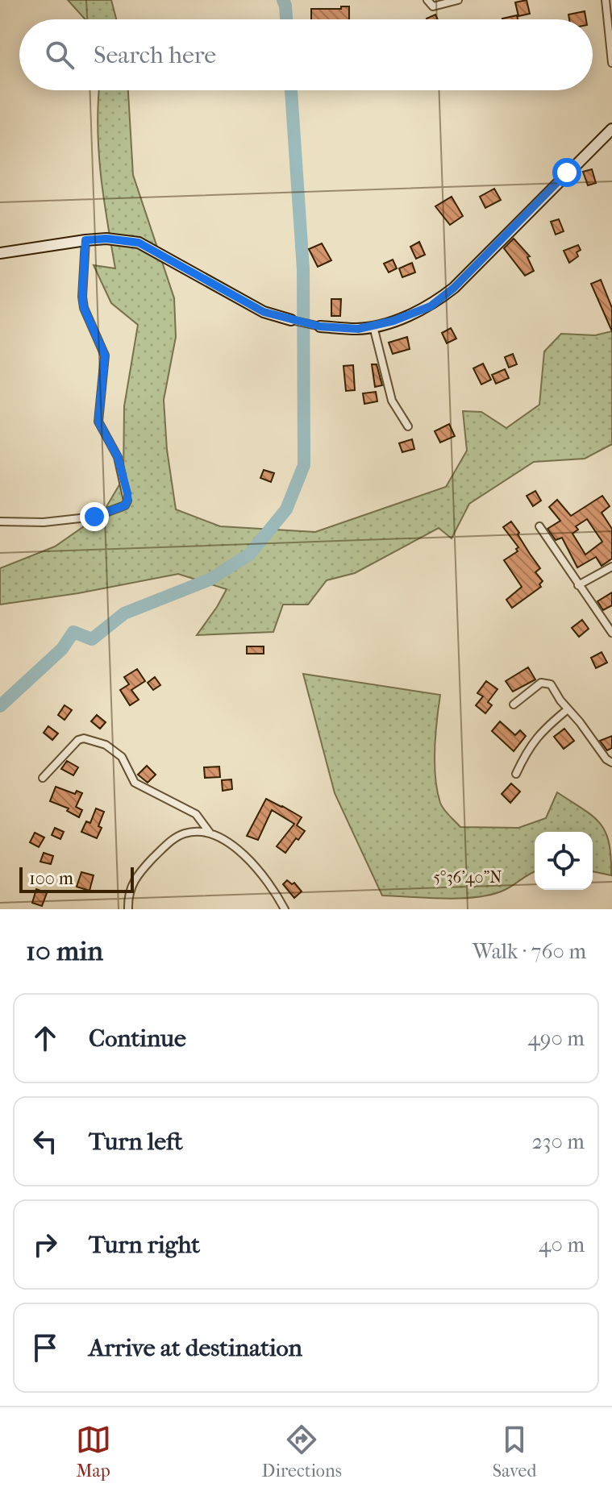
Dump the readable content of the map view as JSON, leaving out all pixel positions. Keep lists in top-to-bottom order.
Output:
{
  "scale_bar": "100 m",
  "page": {
    "search": "Search here",
    "scale": "100 m",
    "heading": ["10 min", "Walk · 760 m"],
    "list": [
      ["Continue", "490 m"],
      ["Turn left", "230 m"],
      ["Turn right", "40 m"],
      "Arrive at destination"
    ],
    "nav": ["Map", "Directions", "Saved"]
  },
  "coordinates": ["5°36'40\"N"]
}
